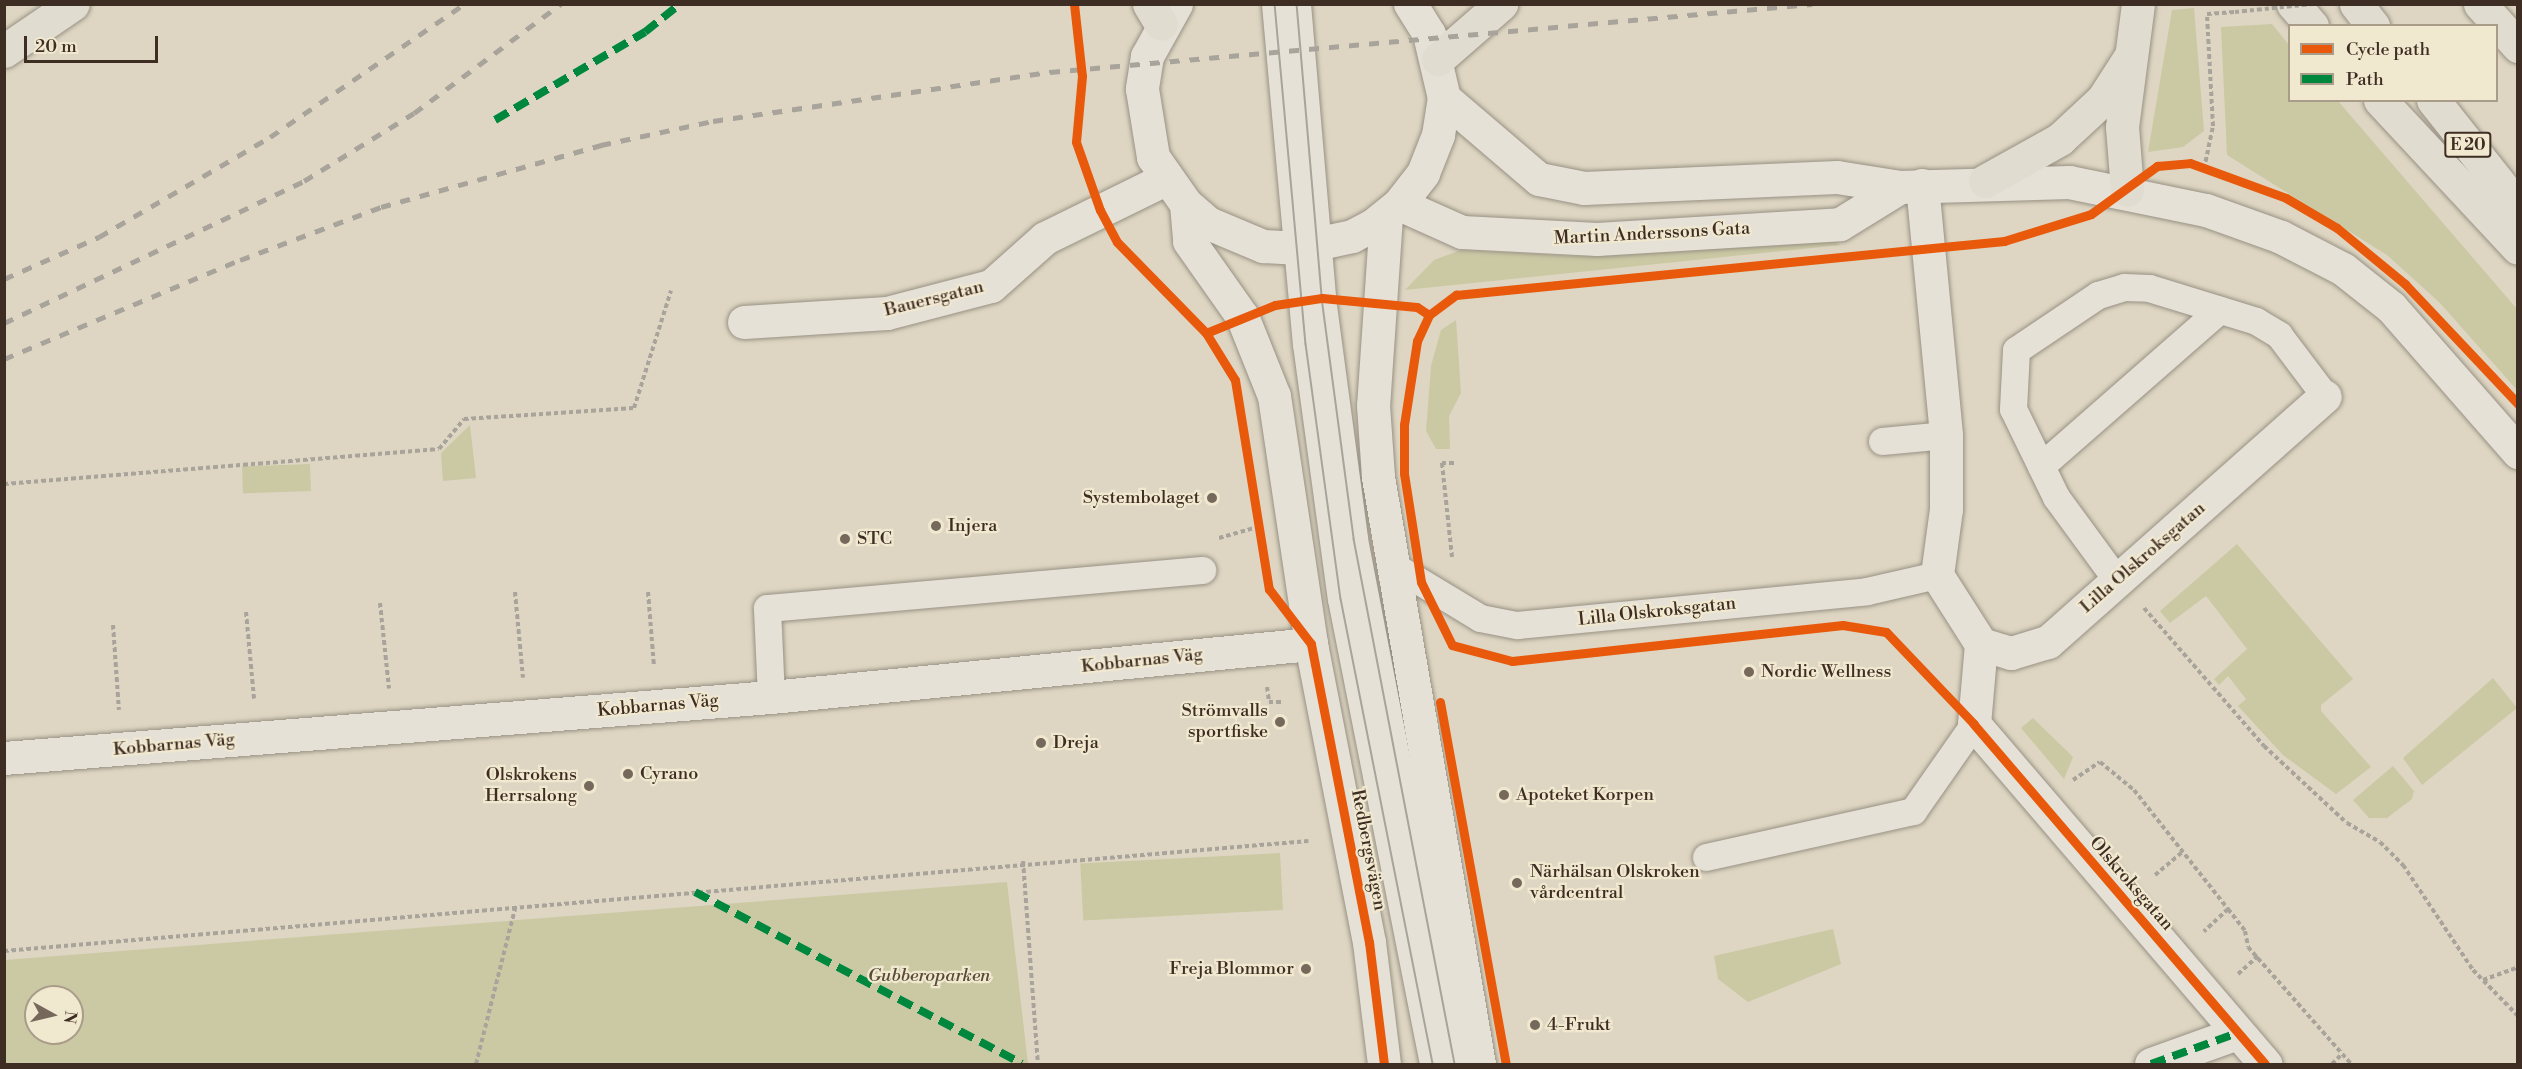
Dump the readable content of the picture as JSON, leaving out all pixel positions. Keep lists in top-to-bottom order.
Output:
{
  "streets": {
    "highway": ["E 20"],
    "street": [
      "Martin Anderssons Gata",
      "Bauersgatan",
      "Lilla Olskroksgatan",
      "Kobbarnas Väg",
      "Redbergsvägen",
      "Olskroksgatan"
    ]
  },
  "crossings": [
    ["Kobbarnas Väg", "Redbergsvägen"]
  ],
  "parks": ["Gubberoparken"],
  "places": [
    "Systembolaget",
    "Injera",
    "STC",
    "Nordic Wellness",
    "Strömvalls sportfiske",
    "Dreja",
    "Cyrano",
    "Olskrokens Herrsalong",
    "Apoteket Korpen",
    "Närhälsan Olskroken vårdcentral",
    "Freja Blommor",
    "4-Frukt"
  ],
  "legend": ["Cycle path", "Path"],
  "scale_bar": "20 m",
  "north": "right"
}
